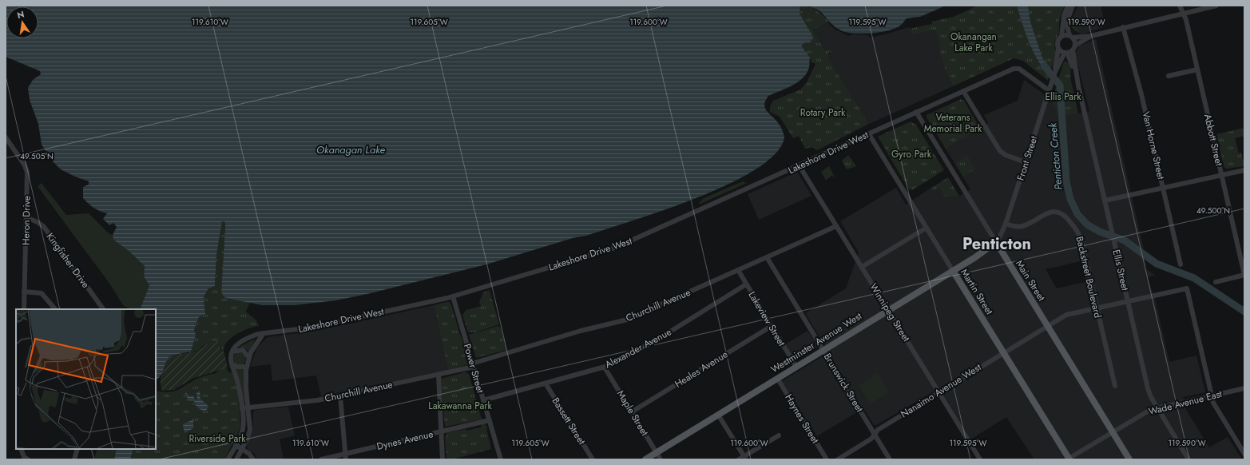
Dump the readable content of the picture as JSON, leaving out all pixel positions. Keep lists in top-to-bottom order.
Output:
{
  "streets": {
    "main road": ["Main Street", "Martin Street", "Westminster Avenue West"],
    "street": [
      "Abbott Street",
      "Van Horne Street",
      "Lakeshore Drive West",
      "Front Street",
      "Heron Drive",
      "Kingfisher Drive",
      "Ellis Street",
      "Backstreet Boulevard",
      "Churchill Avenue",
      "Winnipeg Street",
      "Lakeview Street",
      "Alexander Avenue",
      "Power Street",
      "Heales Avenue",
      "Brunswick Street",
      "Nanaimo Avenue West",
      "Wade Avenue East",
      "Maple Street",
      "Haynes Street",
      "Bassett Street",
      "Dynes Avenue"
    ]
  },
  "crossings": [
    ["Lakeshore Drive West", "Front Street"],
    ["Lakeshore Drive West", "Main Street"],
    ["Lakeshore Drive West", "Martin Street"],
    ["Lakeshore Drive West", "Winnipeg Street"],
    ["Lakeshore Drive West", "Power Street"],
    ["Front Street", "Ellis Street"],
    ["Front Street", "Backstreet Boulevard"],
    ["Front Street", "Main Street"],
    ["Front Street", "Westminster Avenue West"],
    ["Heron Drive", "Kingfisher Drive"],
    ["Ellis Street", "Nanaimo Avenue West"],
    ["Ellis Street", "Wade Avenue East"],
    ["Backstreet Boulevard", "Nanaimo Avenue West"],
    ["Main Street", "Westminster Avenue West"],
    ["Main Street", "Nanaimo Avenue West"],
    ["Main Street", "Wade Avenue East"],
    ["Martin Street", "Westminster Avenue West"],
    ["Martin Street", "Nanaimo Avenue West"],
    ["Martin Street", "Wade Avenue East"],
    ["Churchill Avenue", "Winnipeg Street"],
    ["Churchill Avenue", "Lakeview Street"],
    ["Churchill Avenue", "Power Street"],
    ["Churchill Avenue", "Brunswick Street"],
    ["Winnipeg Street", "Westminster Avenue West"],
    ["Winnipeg Street", "Nanaimo Avenue West"],
    ["Lakeview Street", "Westminster Avenue West"],
    ["Lakeview Street", "Alexander Avenue"],
    ["Lakeview Street", "Heales Avenue"],
    ["Westminster Avenue West", "Brunswick Street"],
    ["Westminster Avenue West", "Maple Street"],
    ["Westminster Avenue West", "Haynes Street"],
    ["Alexander Avenue", "Power Street"],
    ["Alexander Avenue", "Maple Street"],
    ["Alexander Avenue", "Bassett Street"],
    ["Power Street", "Dynes Avenue"],
    ["Heales Avenue", "Maple Street"],
    ["Brunswick Street", "Nanaimo Avenue West"],
    ["Nanaimo Avenue West", "Wade Avenue East"]
  ],
  "districts": ["Penticton"],
  "water": ["Okanagan Lake", "Penticton Creek"],
  "parks": [
    "Okanangan Lake Park",
    "Ellis Park",
    "Rotary Park",
    "Veterans Memorial Park",
    "Gyro Park",
    "Lakawanna Park",
    "Riverside Park"
  ],
  "north": "top",
  "coordinates": [
    "119.610°W",
    "119.605°W",
    "119.600°W",
    "119.595°W",
    "119.590°W",
    "49.505°N",
    "49.500°N"
  ]
}
